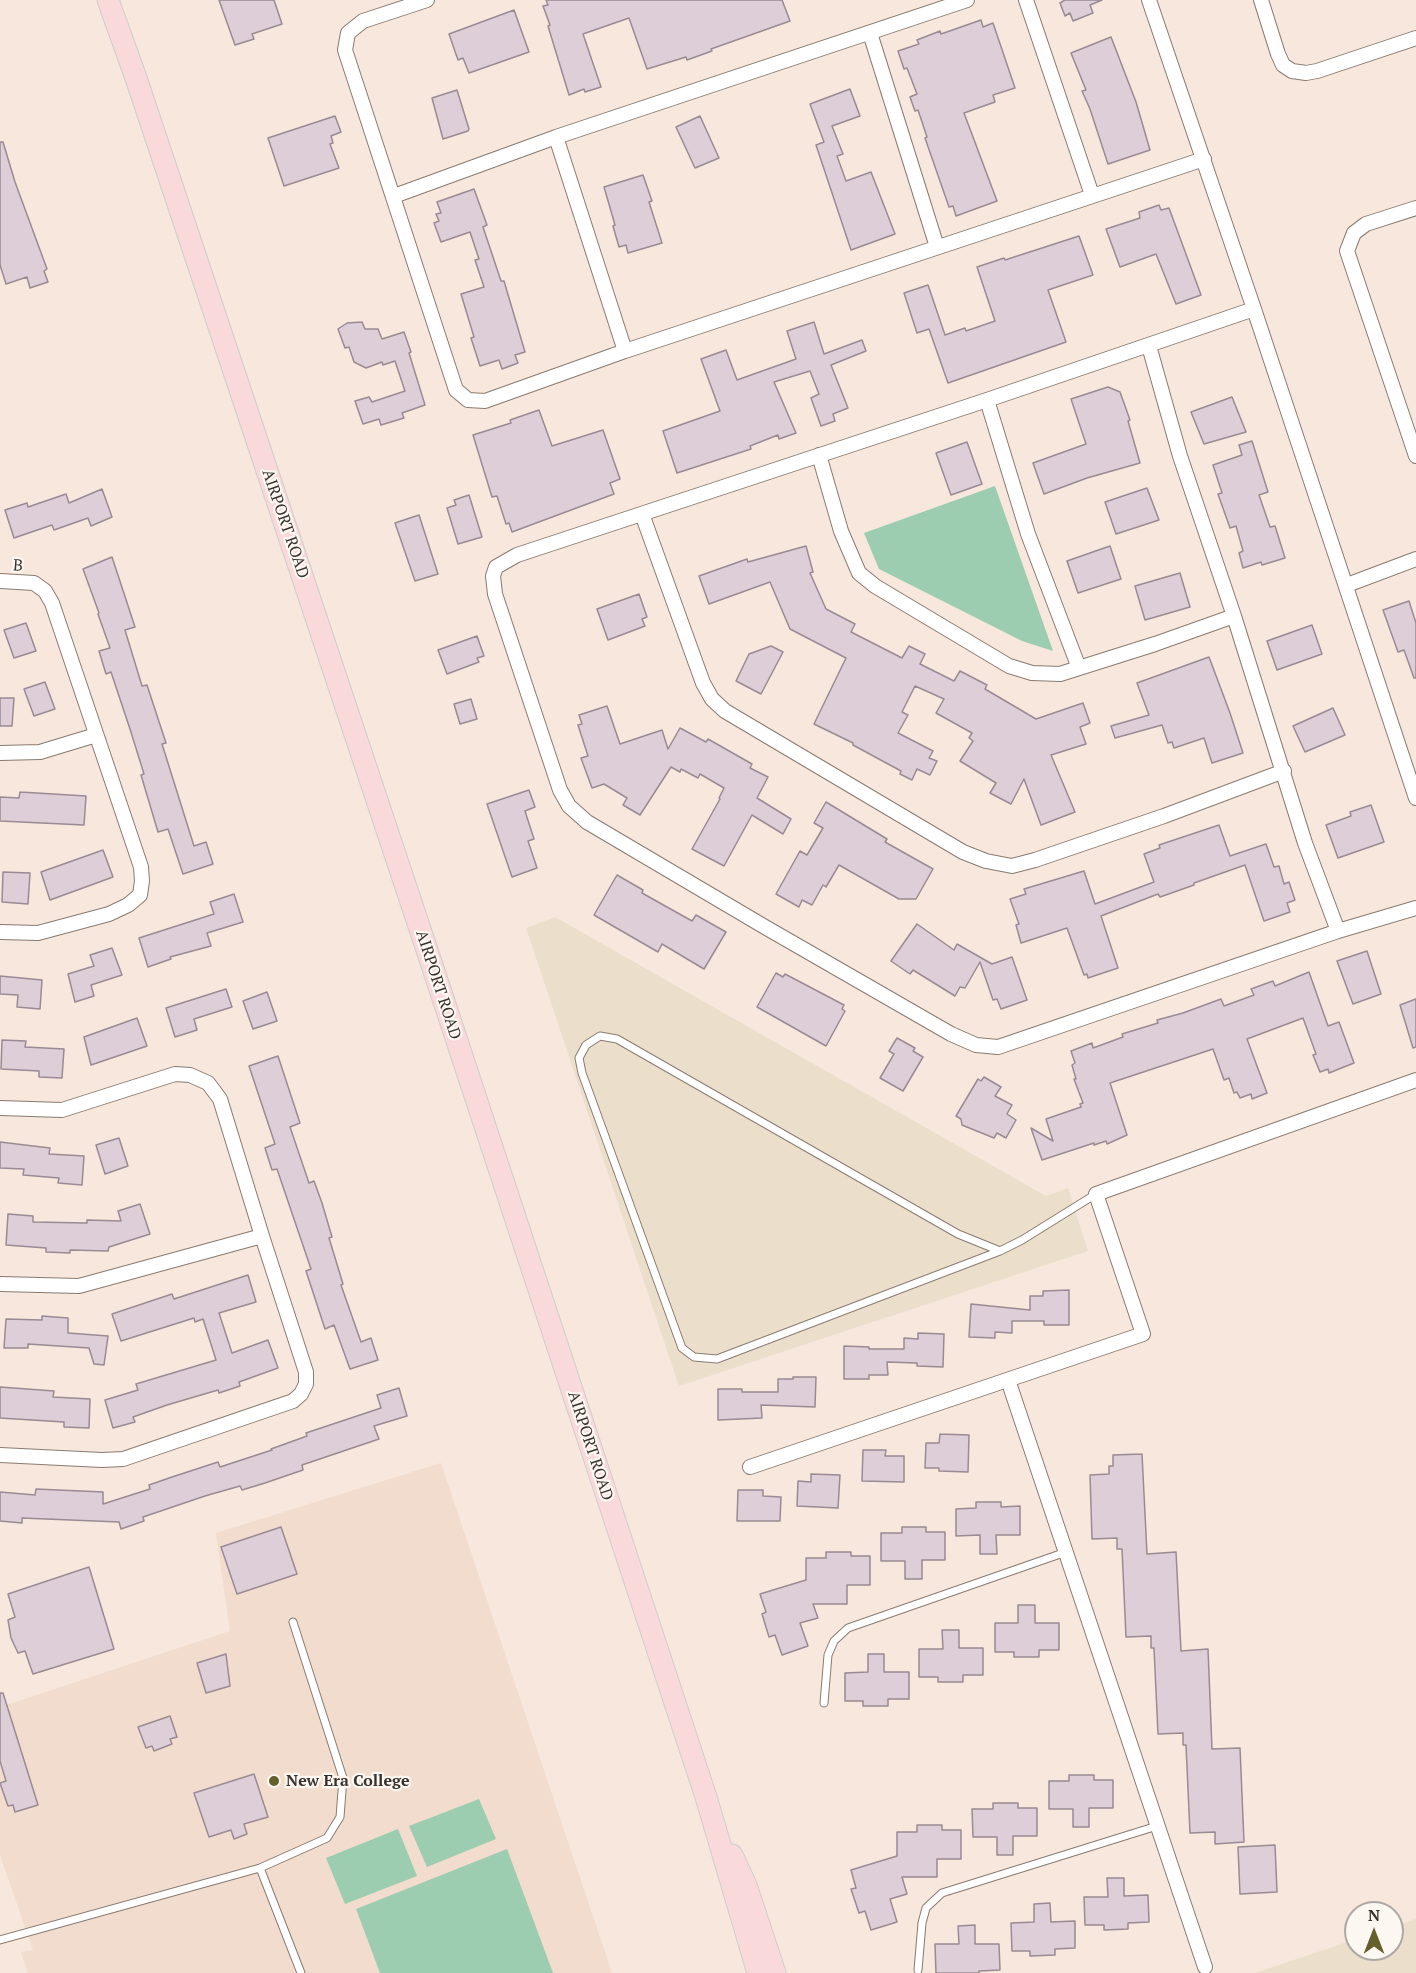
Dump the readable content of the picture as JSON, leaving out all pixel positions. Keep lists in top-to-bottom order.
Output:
{
  "streets": {
    "main road": ["AIRPORT ROAD"],
    "street": ["B"]
  },
  "places": ["New Era College"],
  "north": "top"
}
